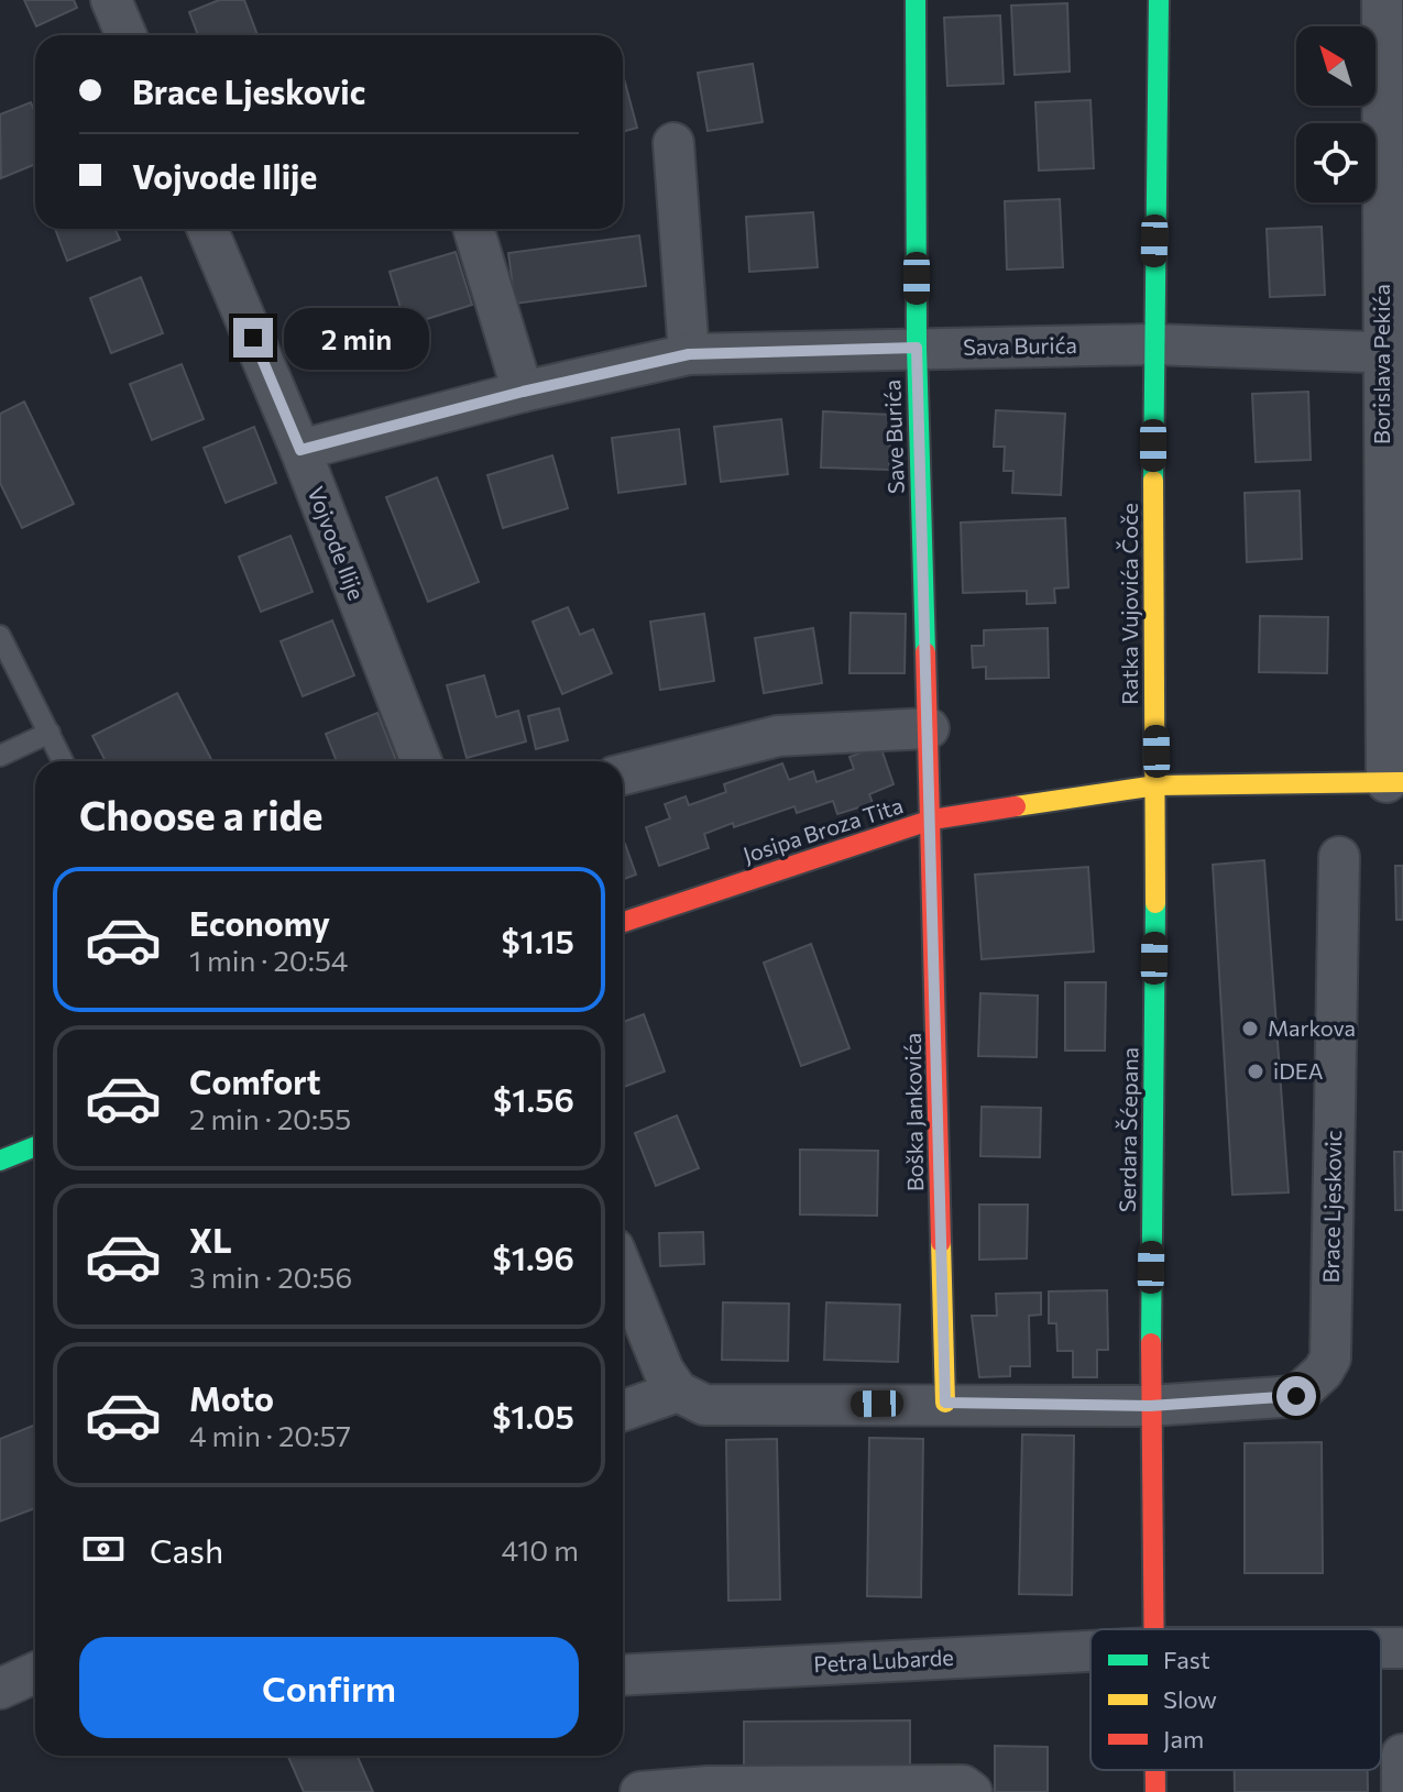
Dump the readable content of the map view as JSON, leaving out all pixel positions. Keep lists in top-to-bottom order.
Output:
{
  "streets": {
    "street": [
      "Sava Burića",
      "Borislava Pekića",
      "Save Burića",
      "Vojvode Ilije",
      "Ratka Vujovića Čoče",
      "Josipa Broza Tita",
      "Boška Jankovića",
      "Serdara Šćepana",
      "Brace Ljeskovic",
      "Petra Lubarde"
    ]
  },
  "crossings": [
    ["Sava Burića", "Borislava Pekića"],
    ["Sava Burića", "Save Burića"],
    ["Sava Burića", "Vojvode Ilije"],
    ["Sava Burića", "Ratka Vujovića Čoče"],
    ["Borislava Pekića", "Josipa Broza Tita"],
    ["Save Burića", "Josipa Broza Tita"],
    ["Save Burića", "Boška Jankovića"],
    ["Ratka Vujovića Čoče", "Josipa Broza Tita"],
    ["Ratka Vujovića Čoče", "Serdara Šćepana"],
    ["Josipa Broza Tita", "Boška Jankovića"],
    ["Josipa Broza Tita", "Serdara Šćepana"],
    ["Boška Jankovića", "Brace Ljeskovic"],
    ["Serdara Šćepana", "Brace Ljeskovic"]
  ],
  "places": ["Markova", "iDEA"],
  "legend": ["Fast", "Slow", "Jam"],
  "north": "top left",
  "page": {
    "banner": ["Brace Ljeskovic", "Vojvode Ilije"],
    "bubble": "2 min",
    "heading": "Choose a ride",
    "list": [
      {
        "name": "Economy",
        "note": "1 min · 20:54",
        "value": "$1.15"
      },
      {
        "name": "Comfort",
        "note": "2 min · 20:55",
        "value": "$1.56"
      },
      {
        "name": "XL",
        "note": "3 min · 20:56",
        "value": "$1.96"
      },
      {
        "name": "Moto",
        "note": "4 min · 20:57",
        "value": "$1.05"
      }
    ],
    "pay": ["Cash", "410 m"],
    "buttons": "Confirm"
  }
}
